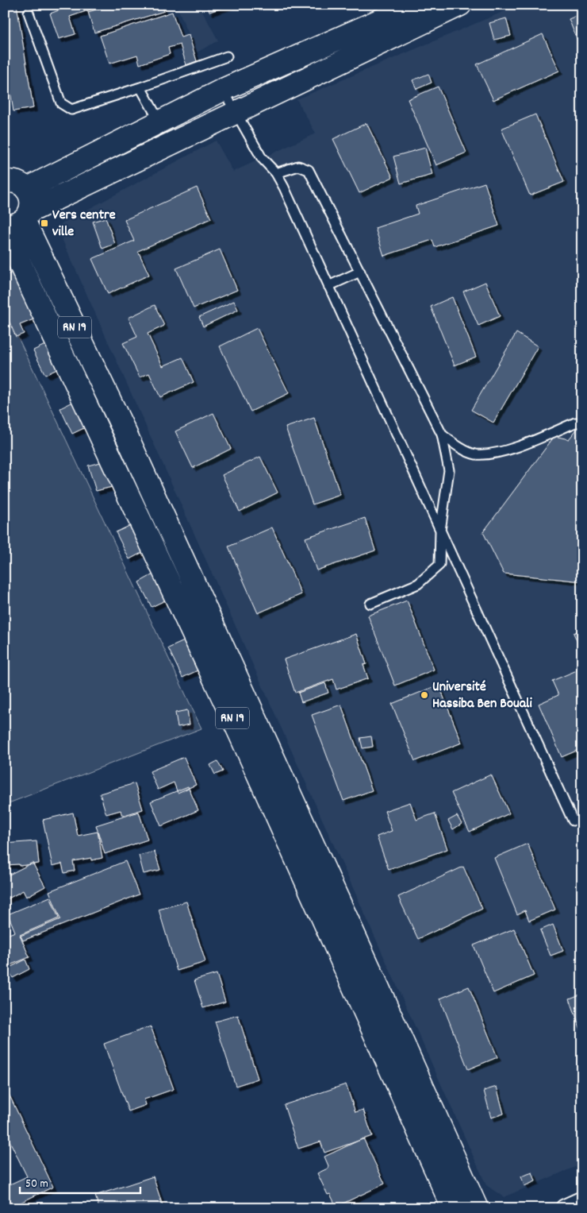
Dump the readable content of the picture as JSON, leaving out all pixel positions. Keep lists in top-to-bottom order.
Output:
{
  "streets": {
    "main road": ["RN 19"]
  },
  "places": {
    "transit": ["Vers centre ville"],
    "other": ["Université Hassiba Ben Bouali"]
  },
  "scale_bar": "50 m"
}
